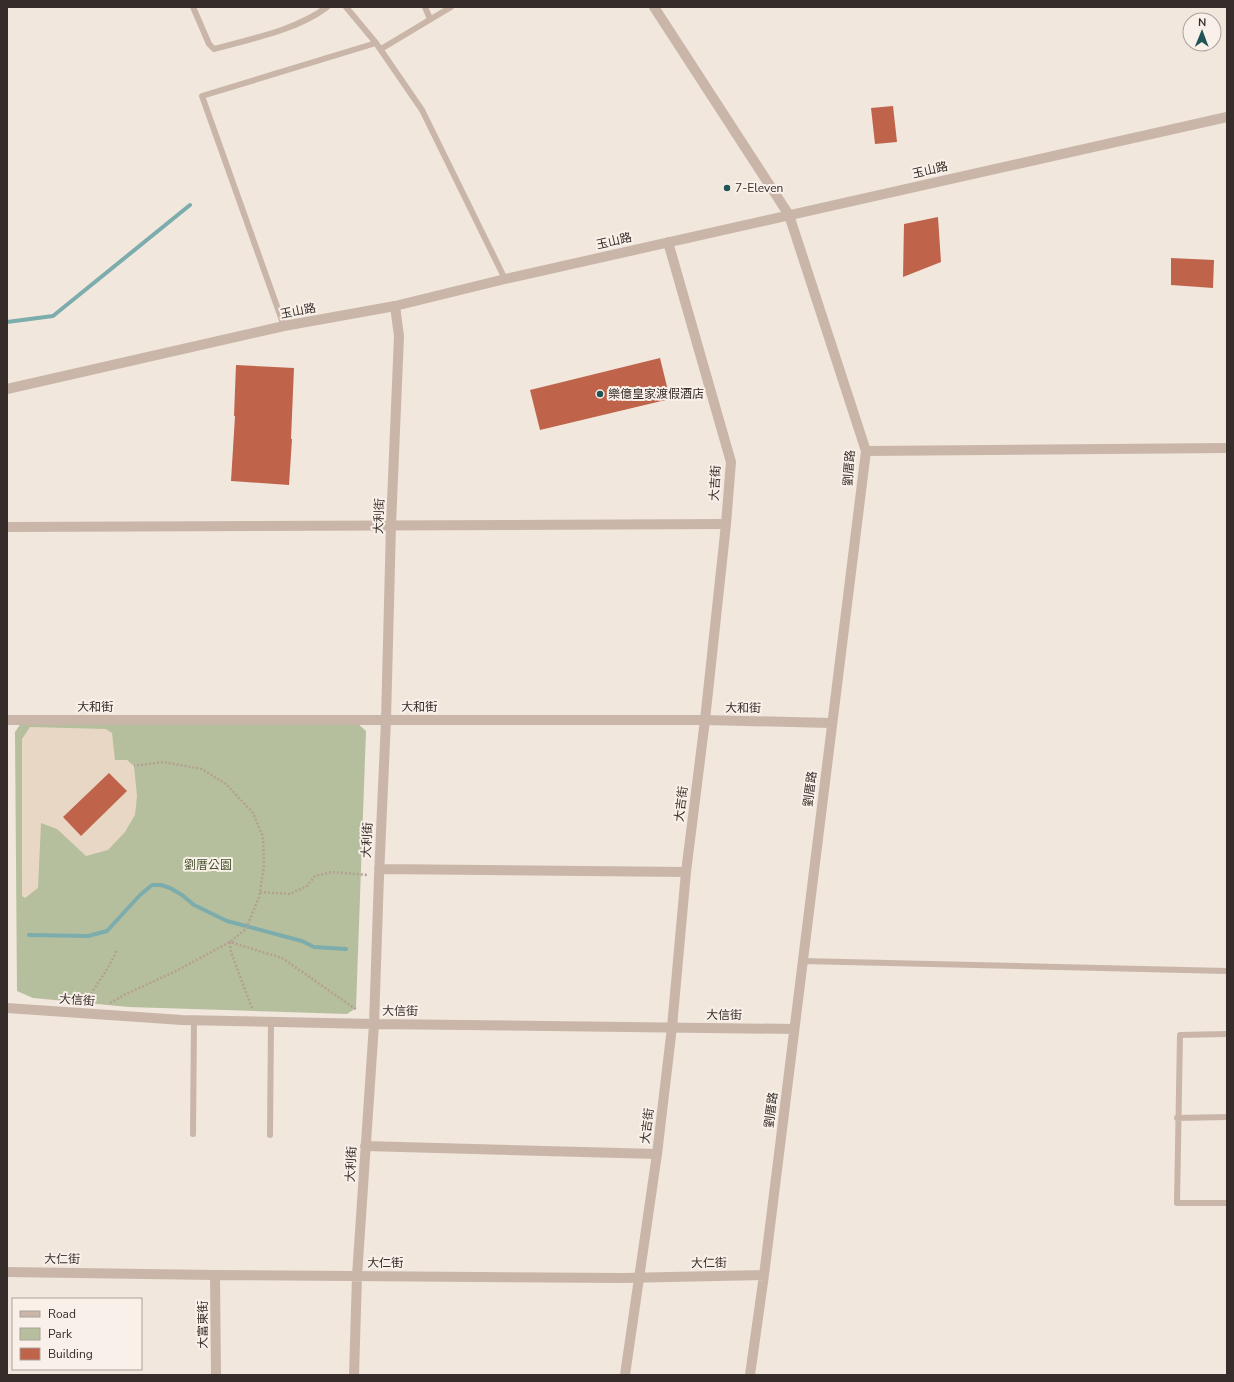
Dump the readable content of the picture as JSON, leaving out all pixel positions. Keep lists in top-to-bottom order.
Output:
{
  "streets": {
    "street": [
      "玉山路",
      "劉厝路",
      "大吉街",
      "大利街",
      "大和街",
      "大信街",
      "大仁街",
      "大富東街"
    ]
  },
  "crossings": [
    ["玉山路", "劉厝路"],
    ["玉山路", "大吉街"],
    ["玉山路", "大利街"],
    ["劉厝路", "大和街"],
    ["劉厝路", "大信街"],
    ["劉厝路", "大仁街"],
    ["大吉街", "大和街"],
    ["大吉街", "大信街"],
    ["大吉街", "大仁街"],
    ["大利街", "大和街"],
    ["大利街", "大信街"],
    ["大利街", "大仁街"],
    ["大仁街", "大富東街"]
  ],
  "parks": ["劉厝公園"],
  "places": ["7-Eleven", "樂億皇家渡假酒店"],
  "legend": ["Road", "Park", "Building"],
  "north": "top"
}
